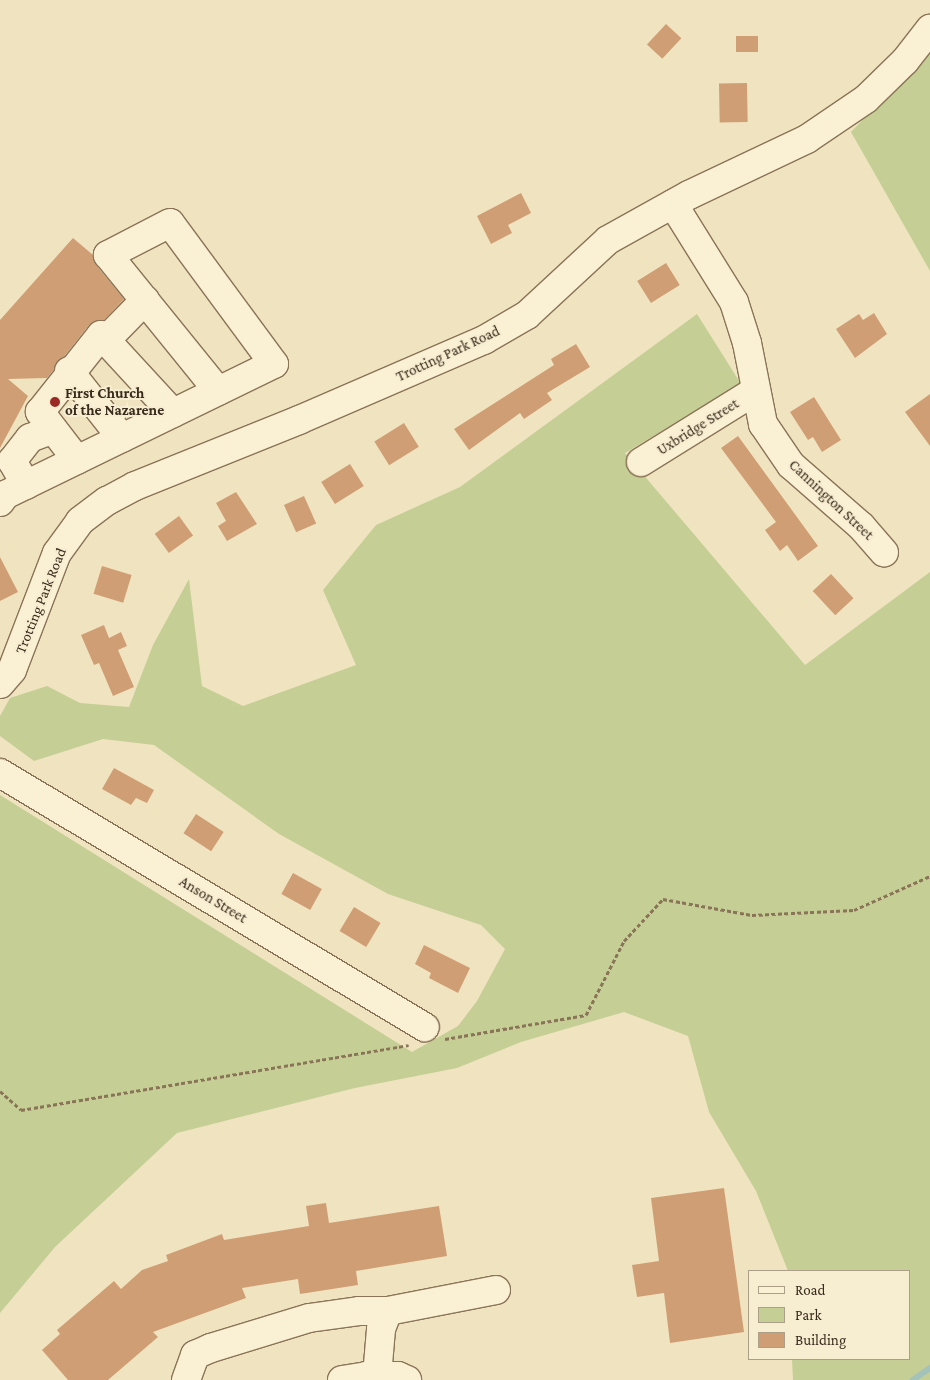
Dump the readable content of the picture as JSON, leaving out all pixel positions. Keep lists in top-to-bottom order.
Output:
{
  "streets": {
    "street": [
      "Trotting Park Road",
      "Uxbridge Street",
      "Cannington Street",
      "Anson Street"
    ]
  },
  "crossings": [
    ["Trotting Park Road", "Cannington Street"],
    ["Uxbridge Street", "Cannington Street"]
  ],
  "places": ["First Church of the Nazarene"],
  "legend": ["Road", "Park", "Building"]
}
